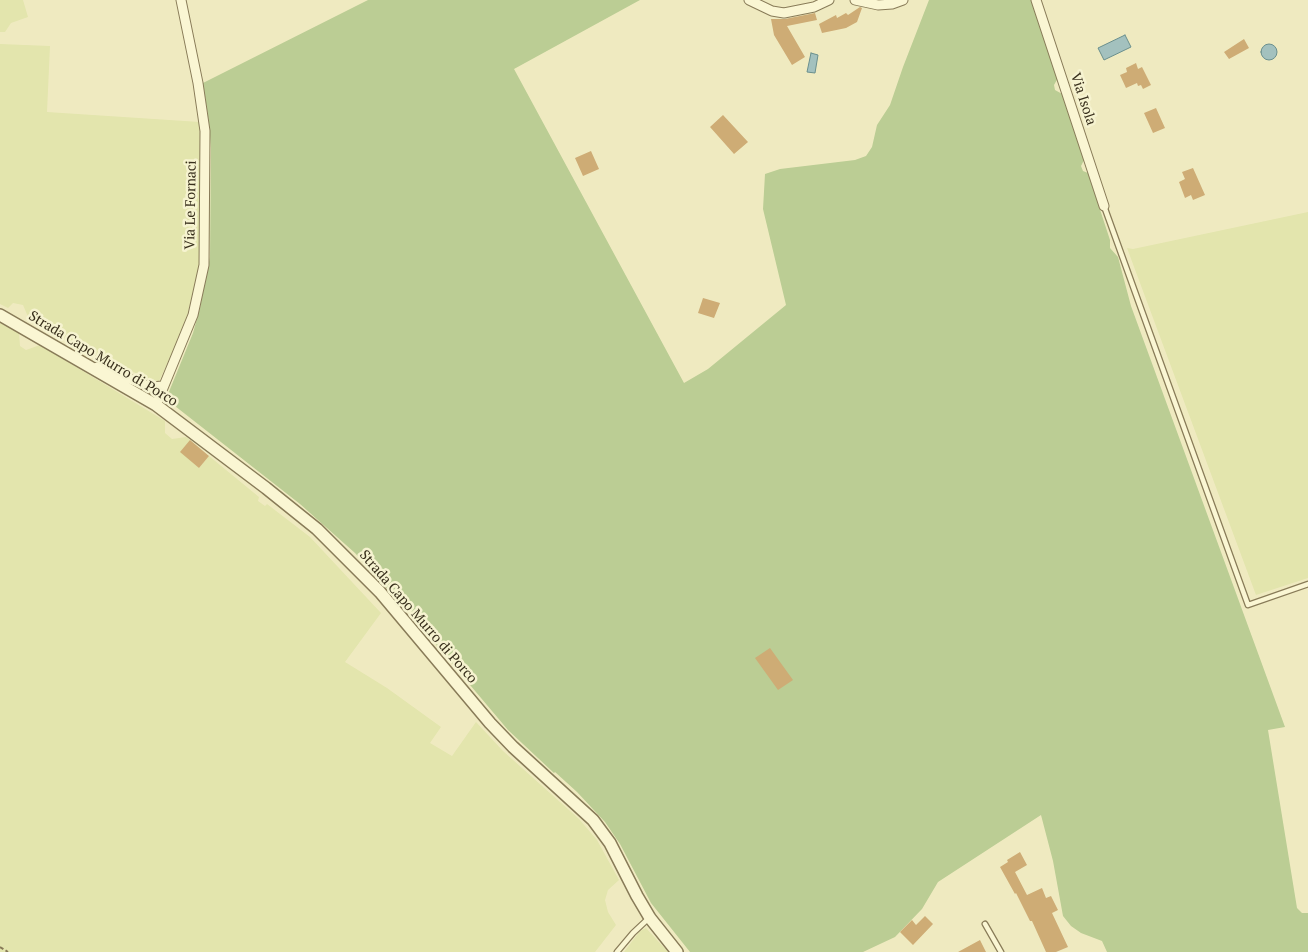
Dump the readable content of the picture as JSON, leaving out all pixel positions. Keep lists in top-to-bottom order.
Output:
{
  "streets": {
    "street": ["Via Isola", "Via Le Fornaci", "Strada Capo Murro di Porco"]
  },
  "crossings": [
    ["Via Le Fornaci", "Strada Capo Murro di Porco"]
  ]
}
